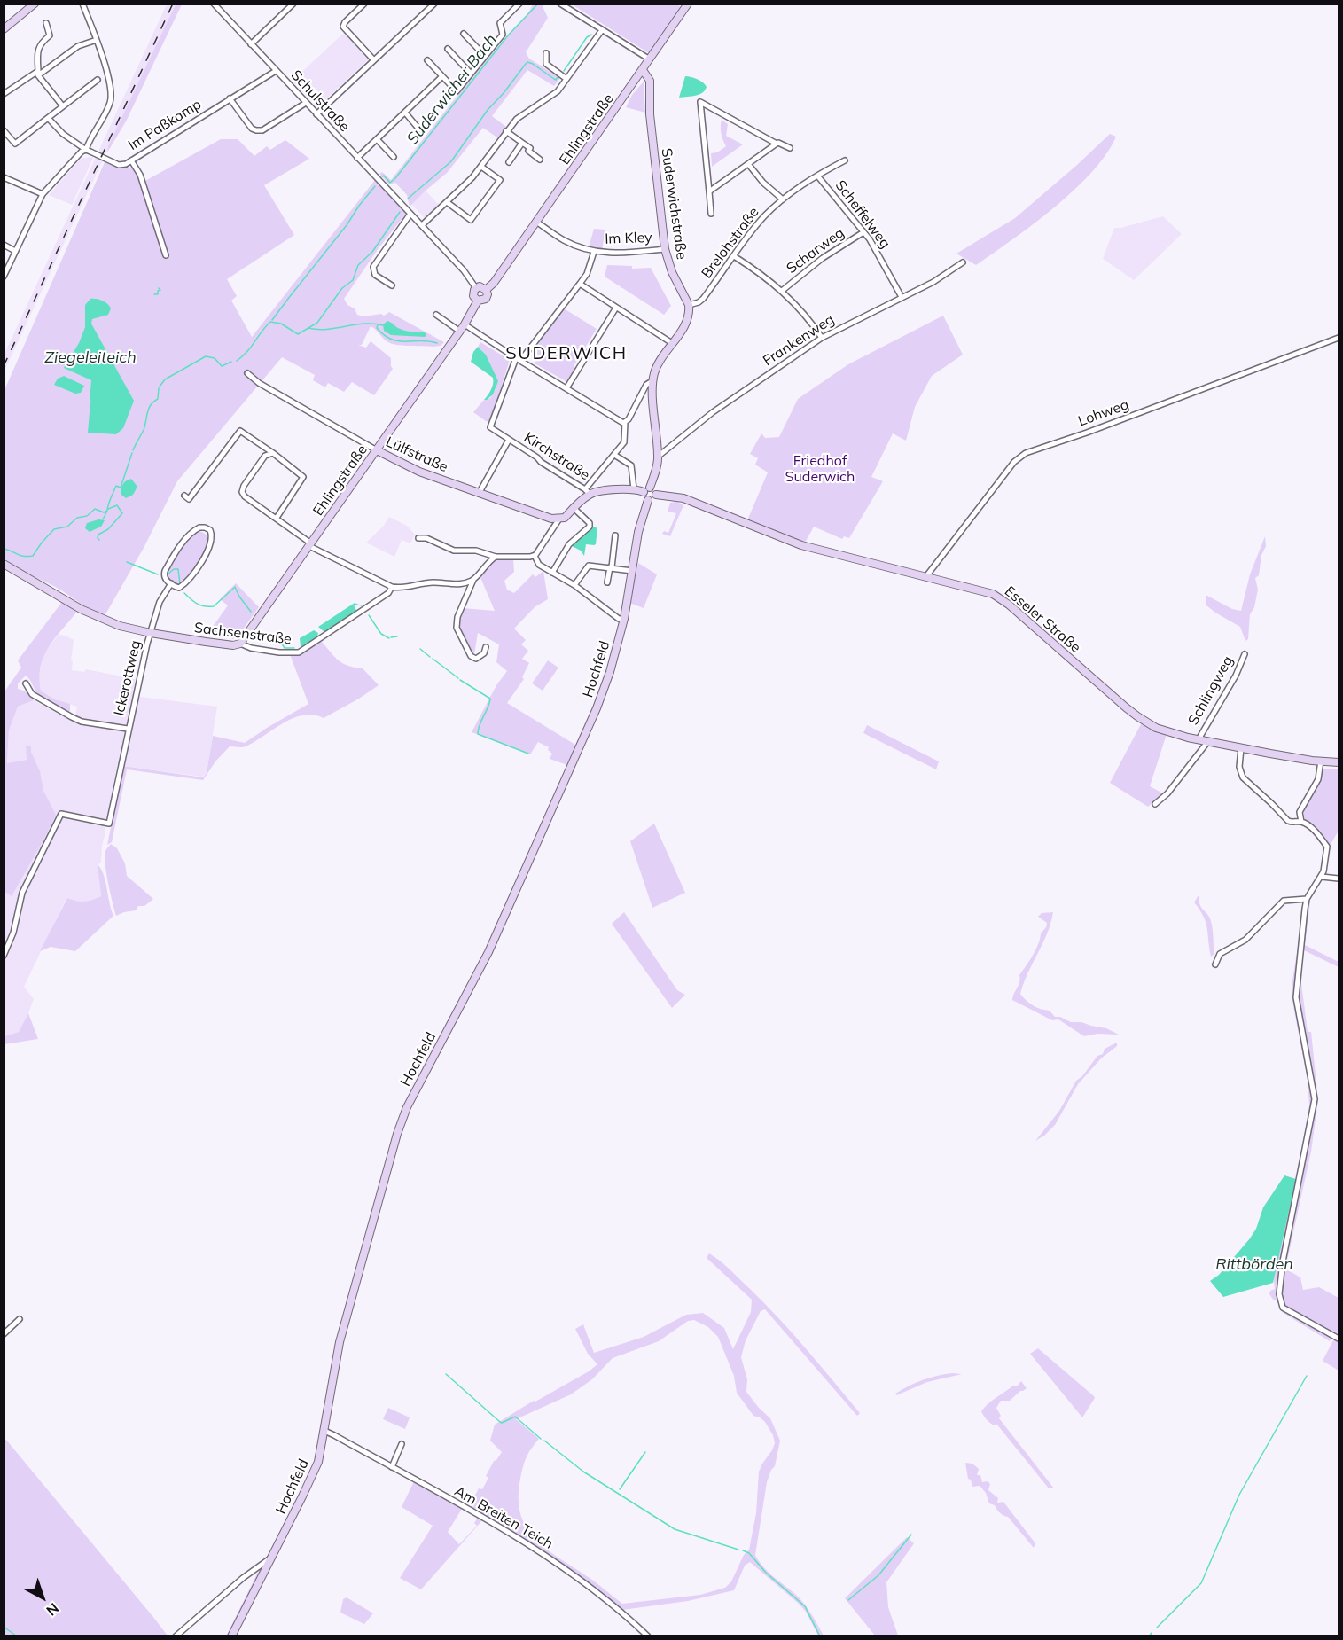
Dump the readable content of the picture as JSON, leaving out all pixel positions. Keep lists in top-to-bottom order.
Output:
{
  "streets": {
    "street": [
      "Schulstraße",
      "Im Paßkamp",
      "Ehlingstraße",
      "Suderwichstraße",
      "Scheffelweg",
      "Im Kley",
      "Brelohstraße",
      "Scharweg",
      "Frankenweg",
      "Lohweg",
      "Lülfstraße",
      "Kirchstraße",
      "Esseler Straße",
      "Sachsenstraße",
      "Hochfeld",
      "Ickerottweg",
      "Schlingweg",
      "Am Breiten Teich"
    ]
  },
  "crossings": [
    ["Schulstraße", "Im Paßkamp"],
    ["Schulstraße", "Ehlingstraße"],
    ["Ehlingstraße", "Suderwichstraße"],
    ["Ehlingstraße", "Im Kley"],
    ["Ehlingstraße", "Lülfstraße"],
    ["Ehlingstraße", "Sachsenstraße"],
    ["Suderwichstraße", "Im Kley"],
    ["Suderwichstraße", "Brelohstraße"],
    ["Scheffelweg", "Brelohstraße"],
    ["Scheffelweg", "Scharweg"],
    ["Scheffelweg", "Frankenweg"],
    ["Lohweg", "Esseler Straße"],
    ["Lülfstraße", "Kirchstraße"],
    ["Esseler Straße", "Hochfeld"],
    ["Esseler Straße", "Schlingweg"],
    ["Sachsenstraße", "Ickerottweg"],
    ["Hochfeld", "Am Breiten Teich"]
  ],
  "districts": ["SUDERWICH"],
  "water": ["Suderwicher Bach", "Ziegeleiteich", "Rittbörden"],
  "parks": ["Friedhof Suderwich"],
  "north": "bottom right"
}
